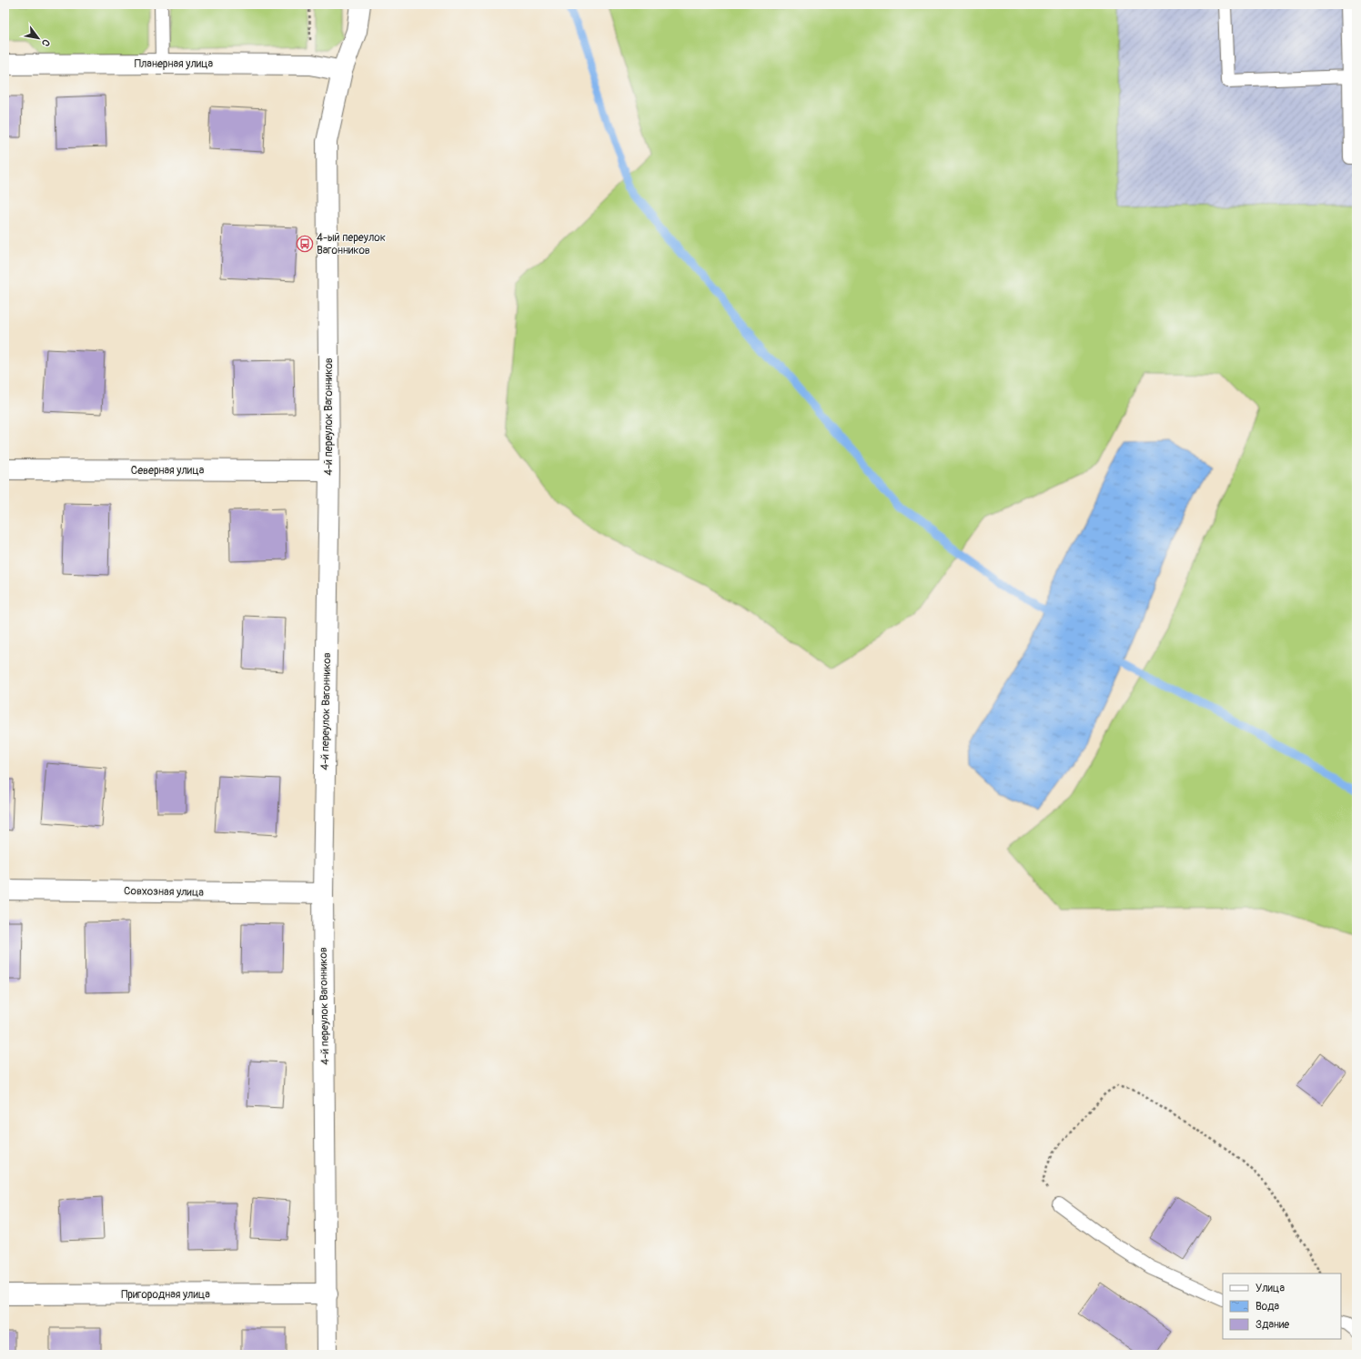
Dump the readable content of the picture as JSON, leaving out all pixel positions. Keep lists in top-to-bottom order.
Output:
{
  "streets": {
    "street": [
      "Планерная улица",
      "4-й переулок Вагонников",
      "Северная улица",
      "Совхозная улица",
      "Пригородная улица"
    ]
  },
  "crossings": [
    ["Планерная улица", "4-й переулок Вагонников"],
    ["4-й переулок Вагонников", "Северная улица"],
    ["4-й переулок Вагонников", "Совхозная улица"],
    ["4-й переулок Вагонников", "Пригородная улица"]
  ],
  "places": {
    "bus stop": ["4-ый переулок Вагонников"]
  },
  "legend": ["Улица", "Вода", "Здание"],
  "north": "bottom right"
}
